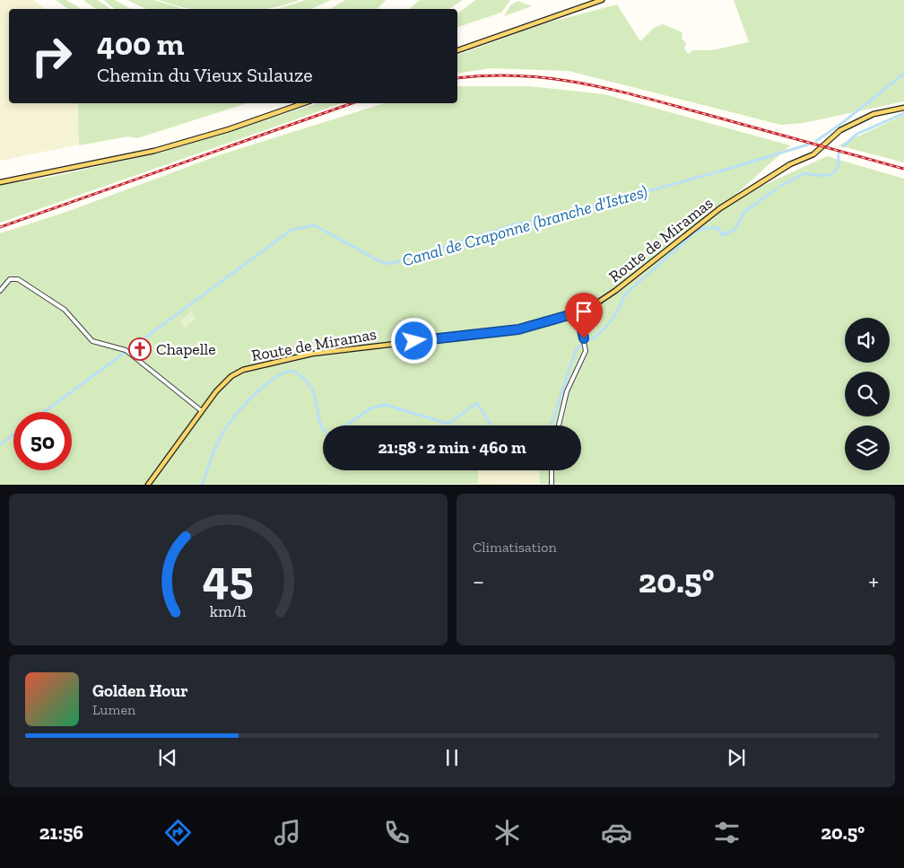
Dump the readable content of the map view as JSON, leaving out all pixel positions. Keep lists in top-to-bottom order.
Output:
{
  "streets": {
    "main road": ["Route de Miramas"]
  },
  "water": ["Canal de Craponne (branche d'Istres)"],
  "places": {
    "church": ["Chapelle"]
  },
  "page": {
    "turn": ["400 m", "Chemin du Vieux Sulauze"],
    "limit": "50",
    "trip": "21:58 · 2 min · 460 m",
    "tile": "Climatisation",
    "heat": ["−", "20.5°", "+"],
    "song": ["Golden Hour", "Lumen"],
    "tabs": ["21:56", "20.5°"],
    "gauge": ["45", "km/h"]
  }
}
